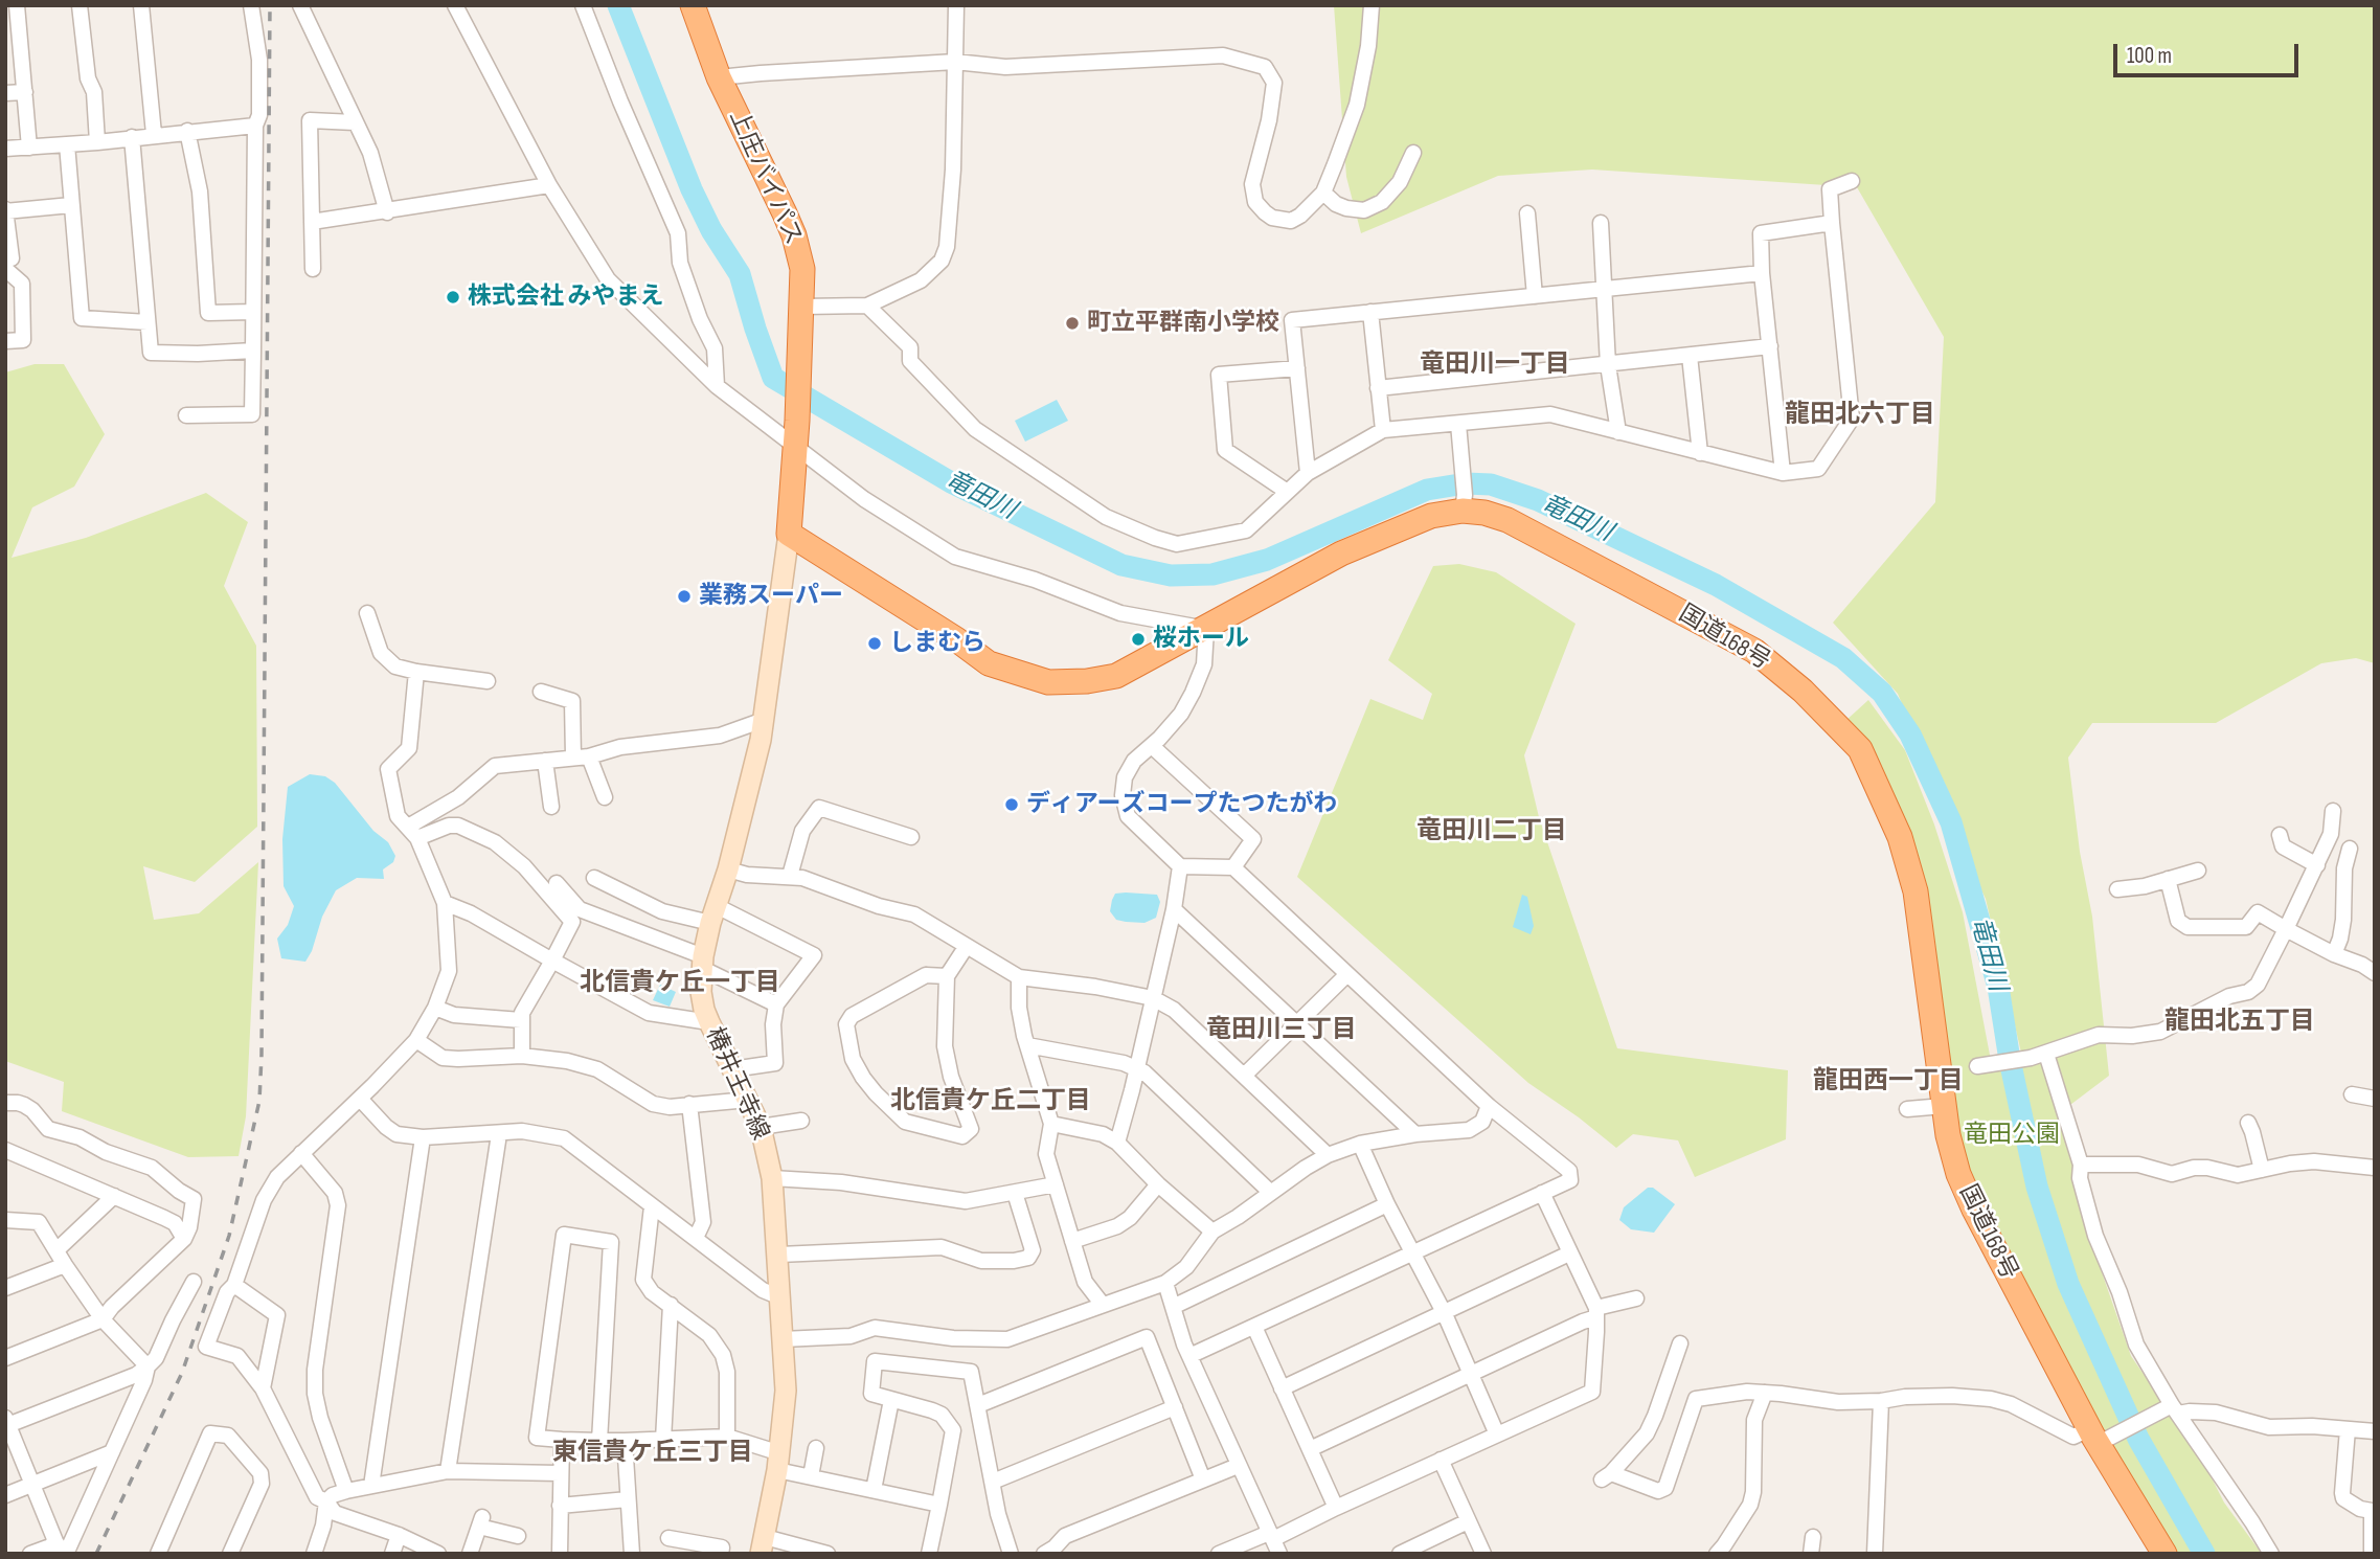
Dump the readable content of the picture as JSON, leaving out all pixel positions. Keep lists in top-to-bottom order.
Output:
{
  "streets": {
    "highway": ["上庄バイパス", "国道168号"],
    "main road": ["椿井王寺線"]
  },
  "crossings": [
    ["上庄バイパス", "国道168号"],
    ["上庄バイパス", "椿井王寺線"],
    ["国道168号", "椿井王寺線"]
  ],
  "districts": [
    "竜田川一丁目",
    "龍田北六丁目",
    "竜田川二丁目",
    "北信貴ケ丘一丁目",
    "龍田北五丁目",
    "竜田川三丁目",
    "龍田西一丁目",
    "北信貴ケ丘二丁目",
    "東信貴ケ丘三丁目"
  ],
  "water": ["竜田川"],
  "parks": ["竜田公園"],
  "places": [
    "株式会社 みやまえ",
    "町立平群南小学校",
    "業務スーパー",
    "桜ホール",
    "しまむら",
    "ディアーズコープたつたがわ"
  ],
  "scale_bar": "100 m"
}
